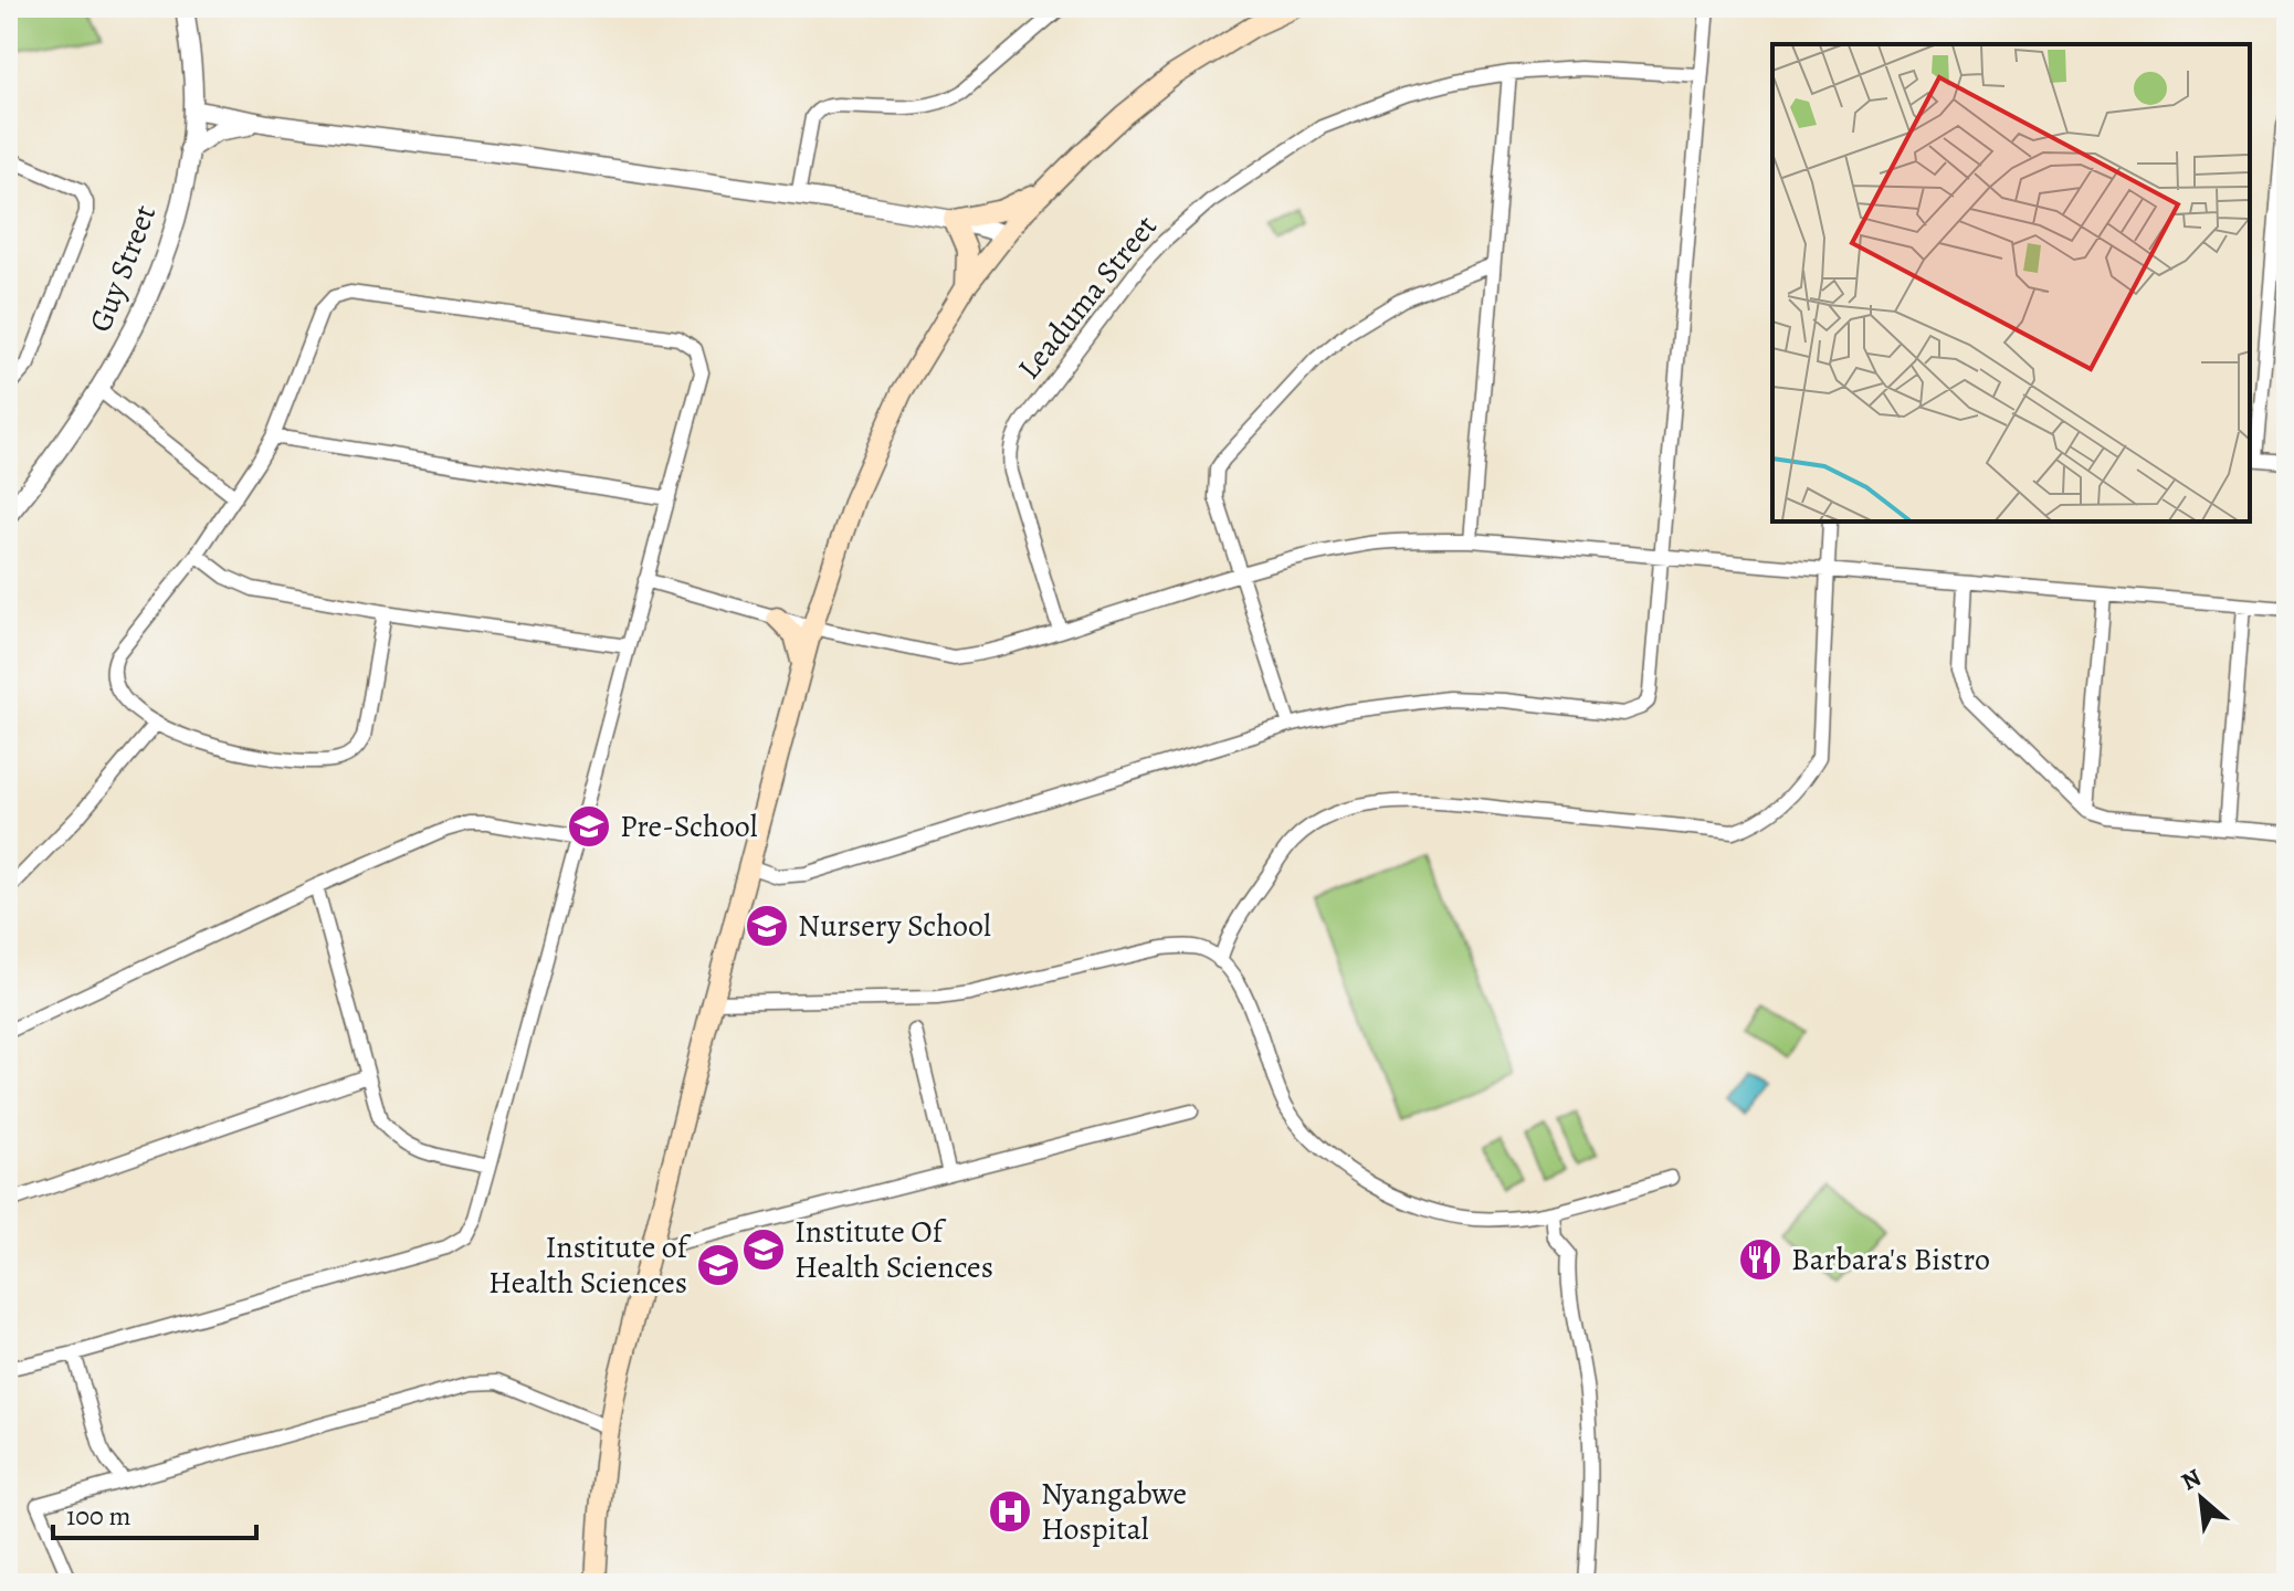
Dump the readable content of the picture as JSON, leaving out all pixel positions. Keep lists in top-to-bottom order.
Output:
{
  "streets": {
    "street": ["Guy Street", "Leaduma Street"]
  },
  "places": {
    "school or university": [
      "Pre-School",
      "Nursery School",
      "Institute Of Health Sciences",
      "Institute of Health Sciences"
    ],
    "restaurant": ["Barbara's Bistro"],
    "hospital": ["Nyangabwe Hospital"]
  },
  "scale_bar": "100 m",
  "north": "top left"
}
